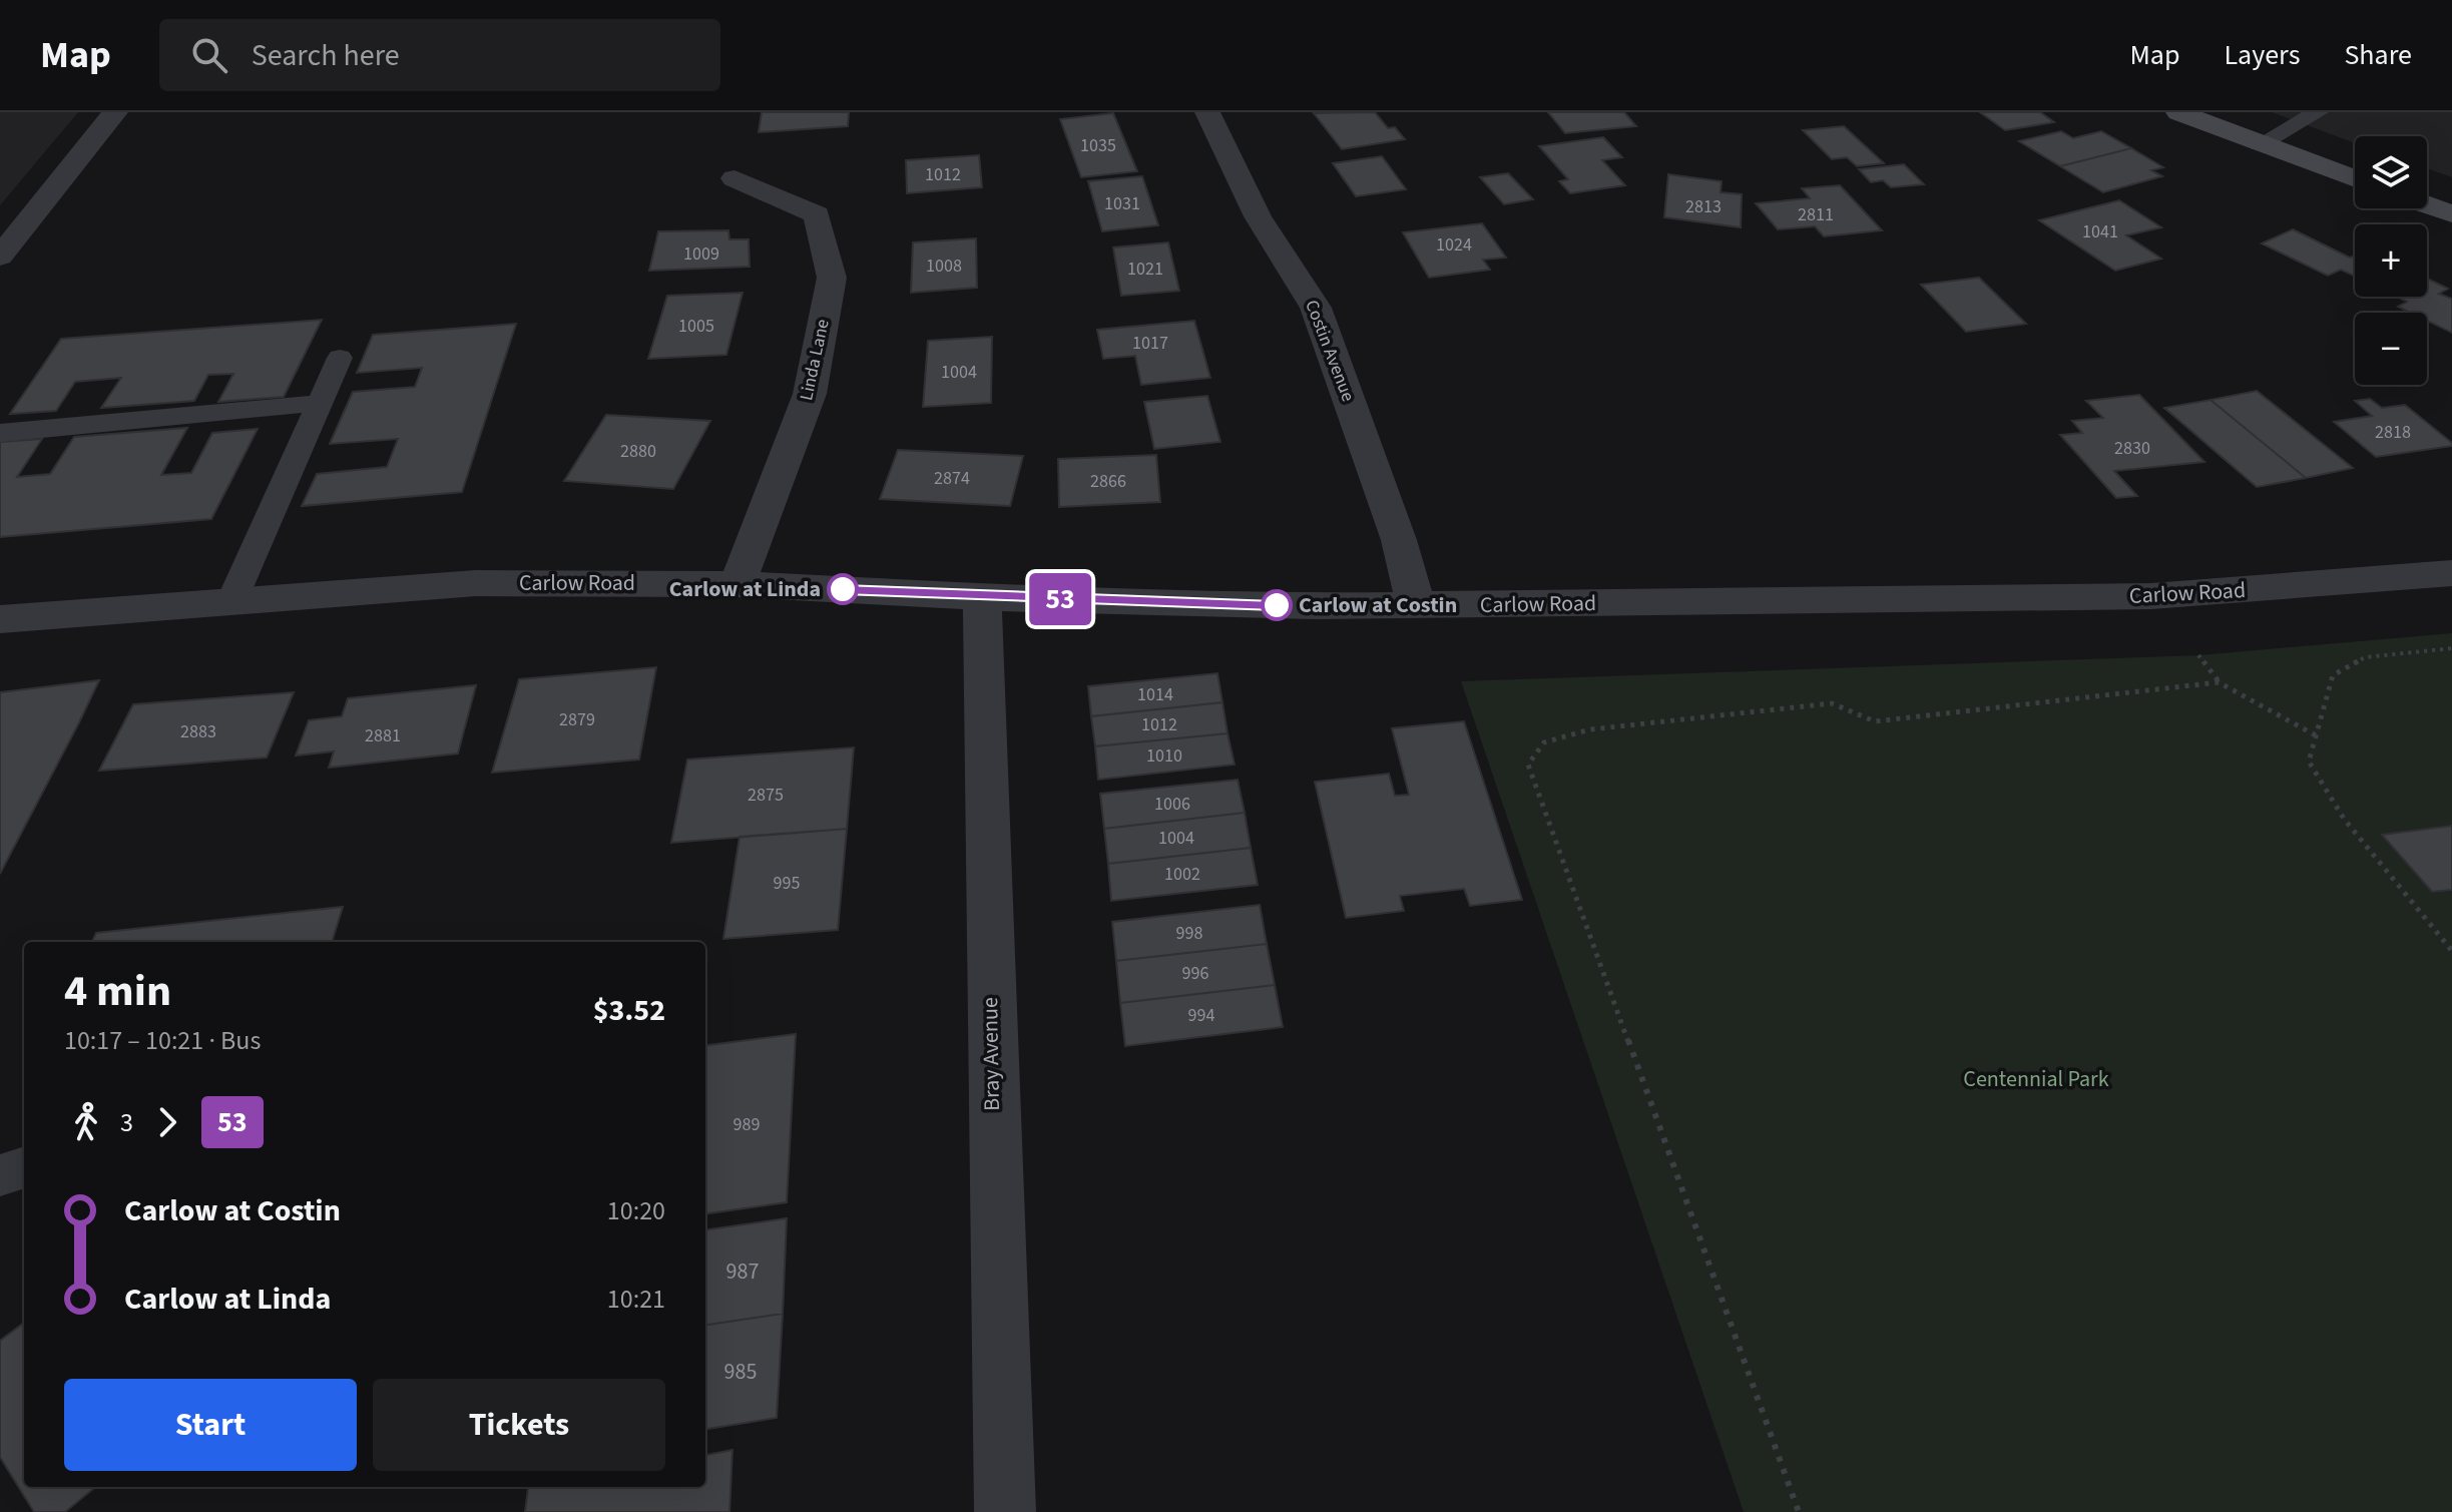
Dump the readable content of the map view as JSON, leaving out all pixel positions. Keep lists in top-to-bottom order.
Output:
{
  "streets": {
    "street": [
      "Costin Avenue",
      "Linda Lane",
      "Carlow Road",
      "Bray Avenue"
    ]
  },
  "crossings": [
    ["Costin Avenue", "Carlow Road"],
    ["Linda Lane", "Carlow Road"],
    ["Carlow Road", "Bray Avenue"]
  ],
  "parks": ["Centennial Park"],
  "places": ["Carlow at Linda", "Carlow at Costin"],
  "lines": ["bus line 53"],
  "house_numbers": [
    "1035",
    "1012",
    "1031",
    "2813",
    "2811",
    "1041",
    "1024",
    "1009",
    "1008",
    "1021",
    "1005",
    "1017",
    "1004",
    "2818",
    "2830",
    "2880",
    "2874",
    "2866",
    "1014",
    "2879",
    "1012",
    "2883",
    "2881",
    "1010",
    "2875",
    "1006",
    "1004",
    "1002",
    "995",
    "998",
    "996",
    "994",
    "989",
    "987",
    "985"
  ],
  "page": {
    "header": "Map",
    "search": "Search here",
    "nav": ["Map", "Layers", "Share"],
    "on_map": "53",
    "map_buttons": ["+", "−"],
    "heading": ["4 min", "10:17 – 10:21 · Bus", "$3.52"],
    "legs": ["3", "53"],
    "list": [
      {
        "name": "Carlow at Costin",
        "value": "10:20"
      },
      {
        "name": "Carlow at Linda",
        "value": "10:21"
      }
    ],
    "buttons": ["Start", "Tickets"]
  }
}
